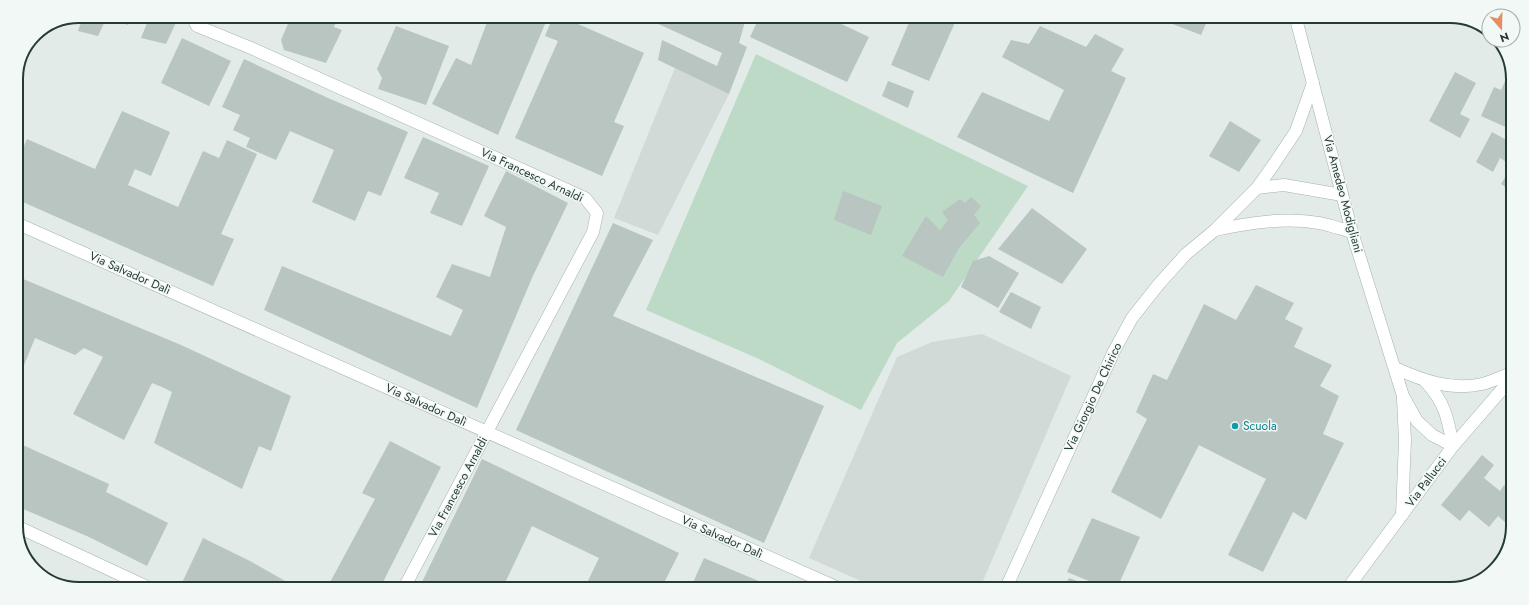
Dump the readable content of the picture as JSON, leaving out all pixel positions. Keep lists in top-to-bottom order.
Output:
{
  "streets": {
    "street": [
      "Via Francesco Arnaldi",
      "Via Amedeo Modigliani",
      "Via Salvador Dalì",
      "Via Giorgio De Chirico",
      "Via Pallucci"
    ]
  },
  "crossings": [
    ["Via Francesco Arnaldi", "Via Salvador Dalì"],
    ["Via Amedeo Modigliani", "Via Giorgio De Chirico"],
    ["Via Amedeo Modigliani", "Via Pallucci"]
  ],
  "places": ["Scuola"],
  "north": "bottom"
}
